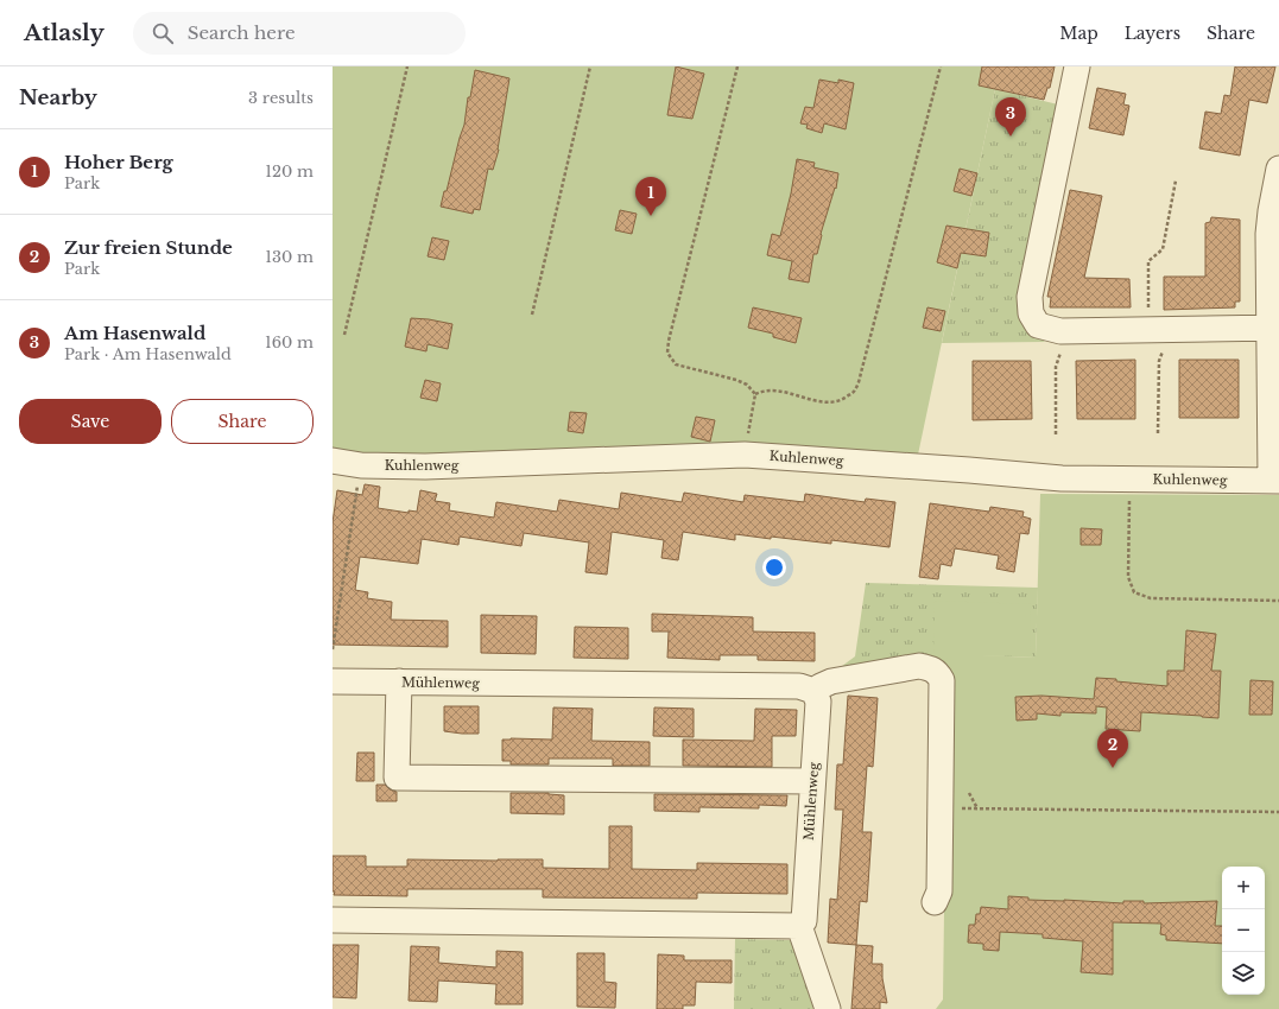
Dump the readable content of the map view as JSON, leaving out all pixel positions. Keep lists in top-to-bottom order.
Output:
{
  "streets": {
    "street": ["Kuhlenweg", "Mühlenweg"]
  },
  "page": {
    "header": "Atlasly",
    "search": "Search here",
    "nav": ["Map", "Layers", "Share"],
    "heading": ["Nearby", "3 results"],
    "pins": ["3", "1", "2"],
    "list": [
      {
        "mark": "1",
        "name": "Hoher Berg",
        "note": "Park",
        "value": "120 m"
      },
      {
        "mark": "2",
        "name": "Zur freien Stunde",
        "note": "Park",
        "value": "130 m"
      },
      {
        "mark": "3",
        "name": "Am Hasenwald",
        "note": "Park · Am Hasenwald",
        "value": "160 m"
      }
    ],
    "buttons": ["Save", "Share"],
    "map_buttons": ["+", "−"]
  }
}
